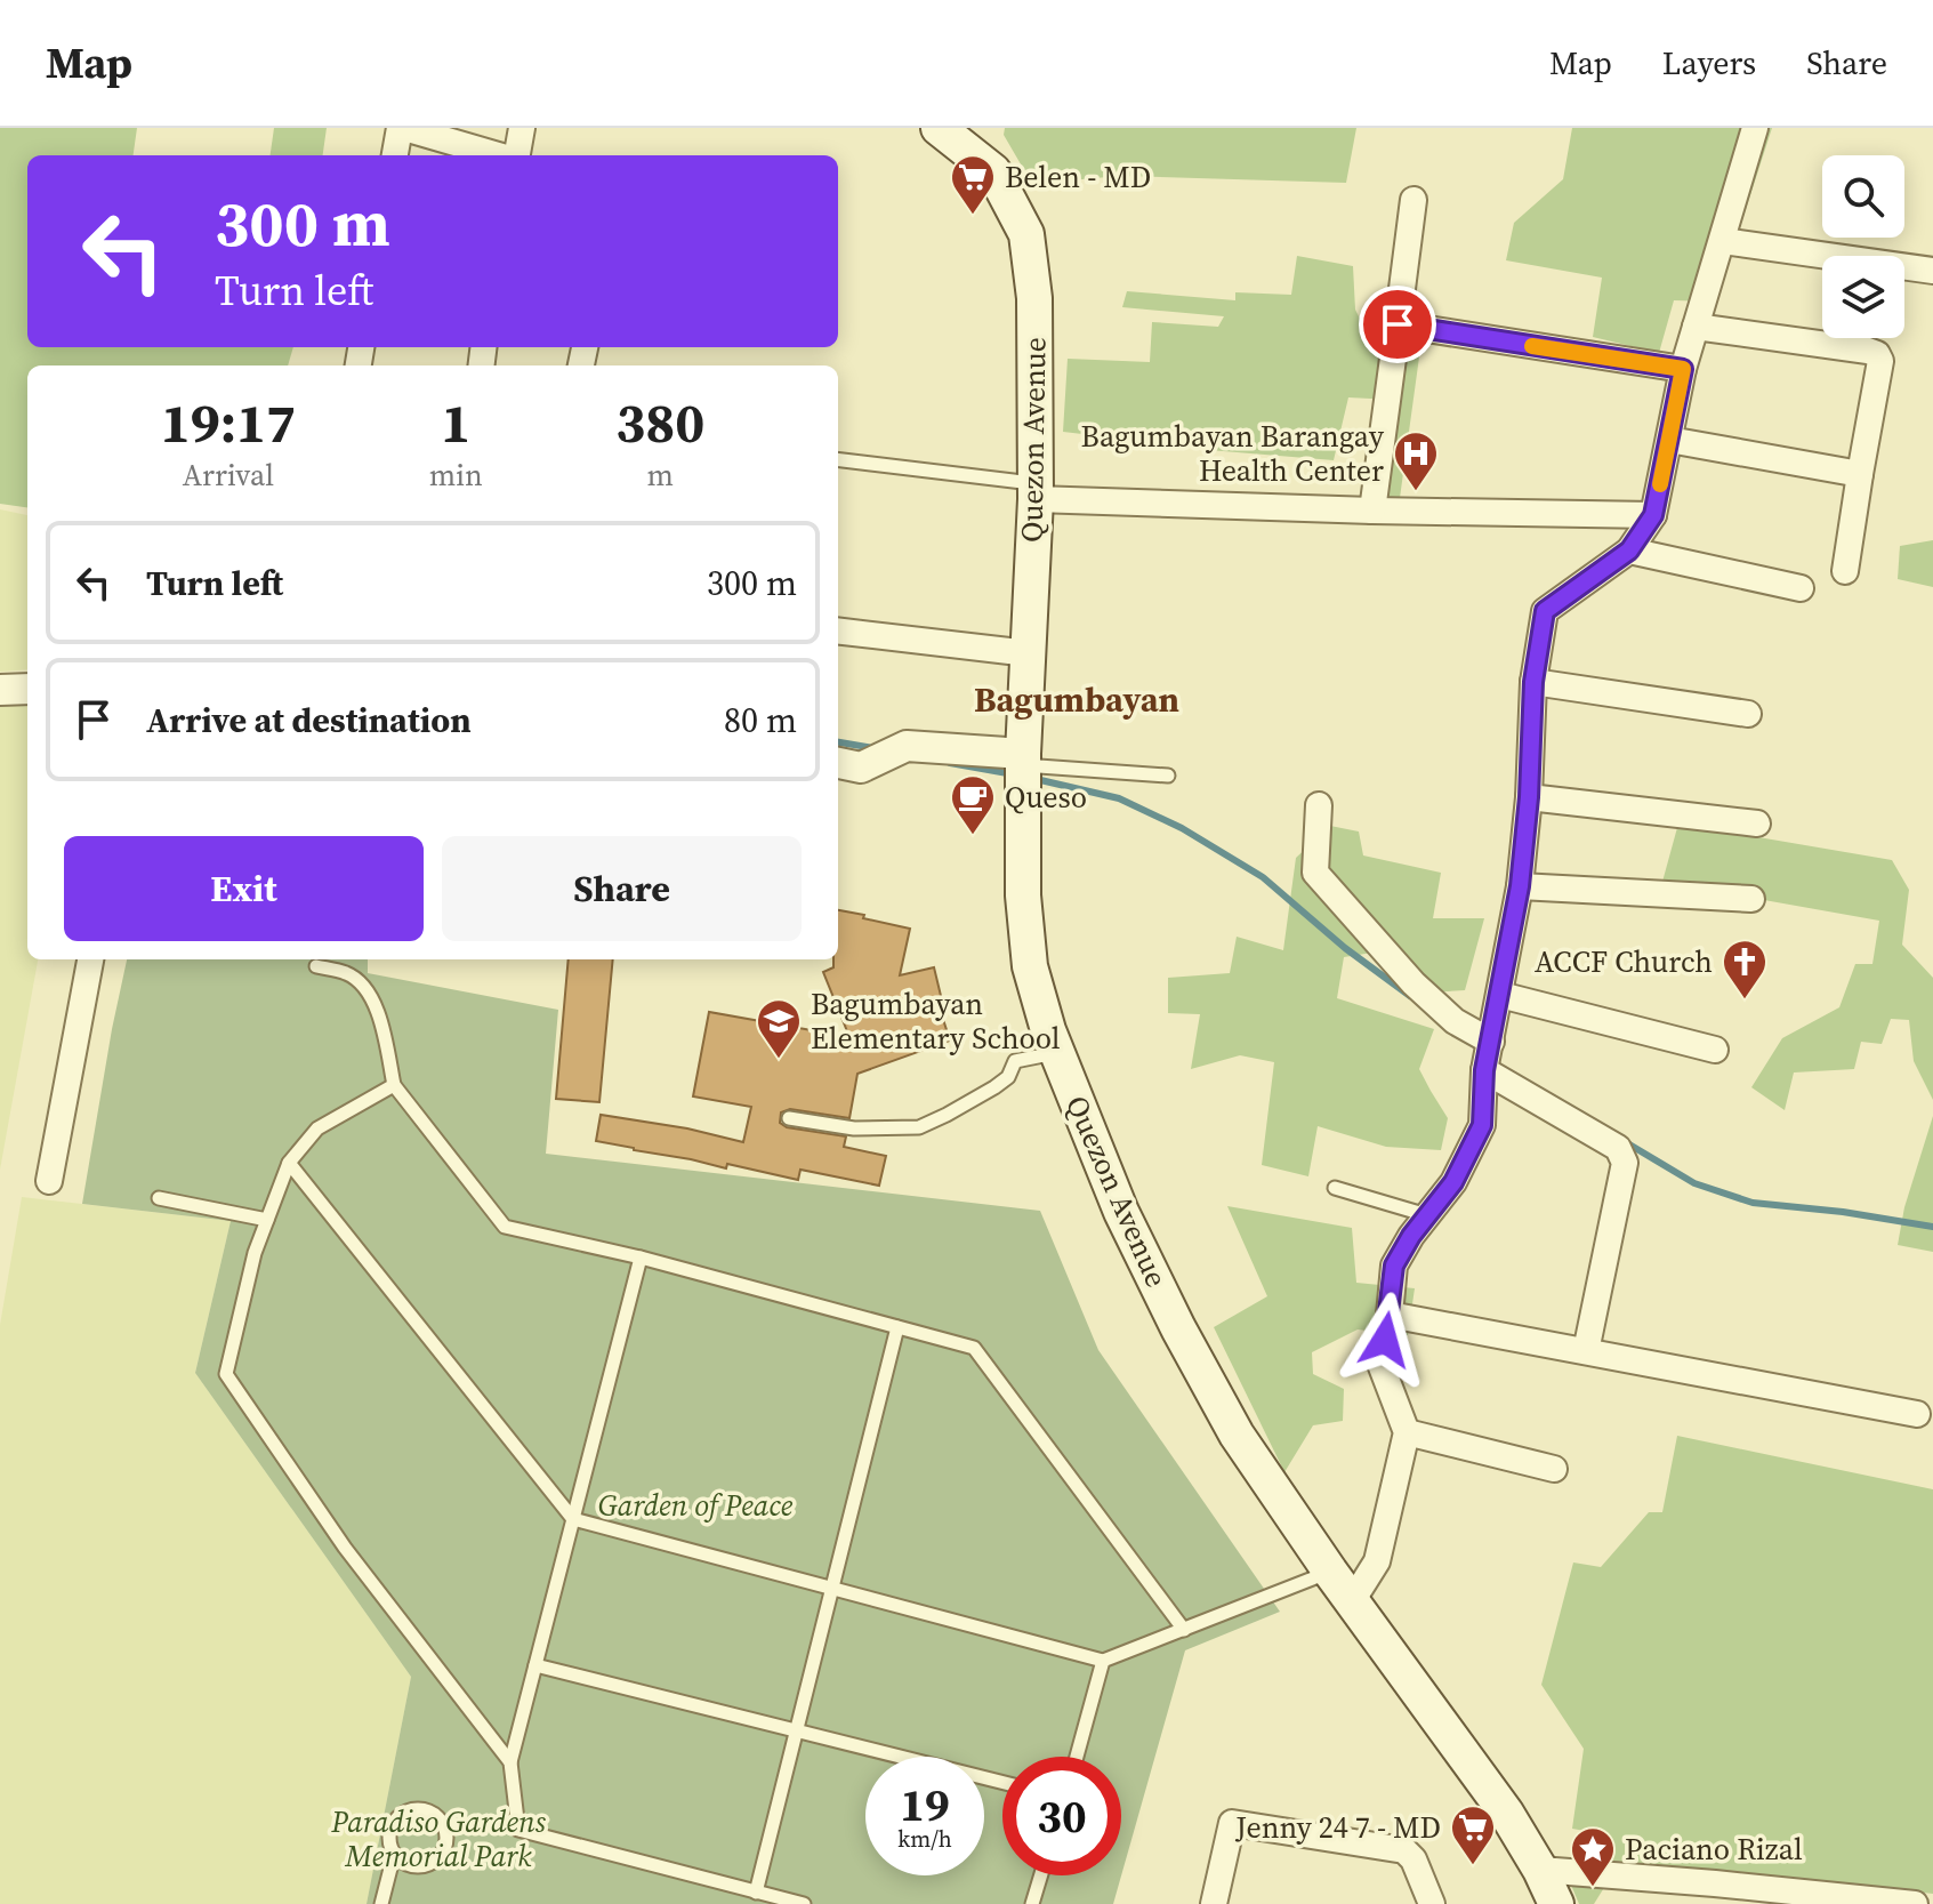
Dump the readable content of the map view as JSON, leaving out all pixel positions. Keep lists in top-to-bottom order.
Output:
{
  "streets": {
    "main road": ["Quezon Avenue"]
  },
  "districts": ["Bagumbayan"],
  "parks": ["Garden of Peace", "Paradiso Gardens Memorial Park"],
  "places": {
    "supermarket": ["Belen - MD", "Jenny 24 7 - MD"],
    "hospital": ["Bagumbayan Barangay Health Center"],
    "cafe": ["Queso"],
    "church": ["ACCF Church"],
    "school or university": ["Bagumbayan Elementary School"],
    "place": ["Paciano Rizal"]
  },
  "page": {
    "header": "Map",
    "nav": ["Map", "Layers", "Share"],
    "turn": ["300 m", "Turn left"],
    "eta": [
      "19:17",
      "Arrival",
      "1",
      "min",
      "380",
      "m"
    ],
    "list": [
      {
        "name": "Turn left",
        "value": "300 m"
      },
      {
        "name": "Arrive at destination",
        "value": "80 m"
      }
    ],
    "buttons": ["Exit", "Share"],
    "speed": "19 km/h",
    "limit": "30"
  }
}
